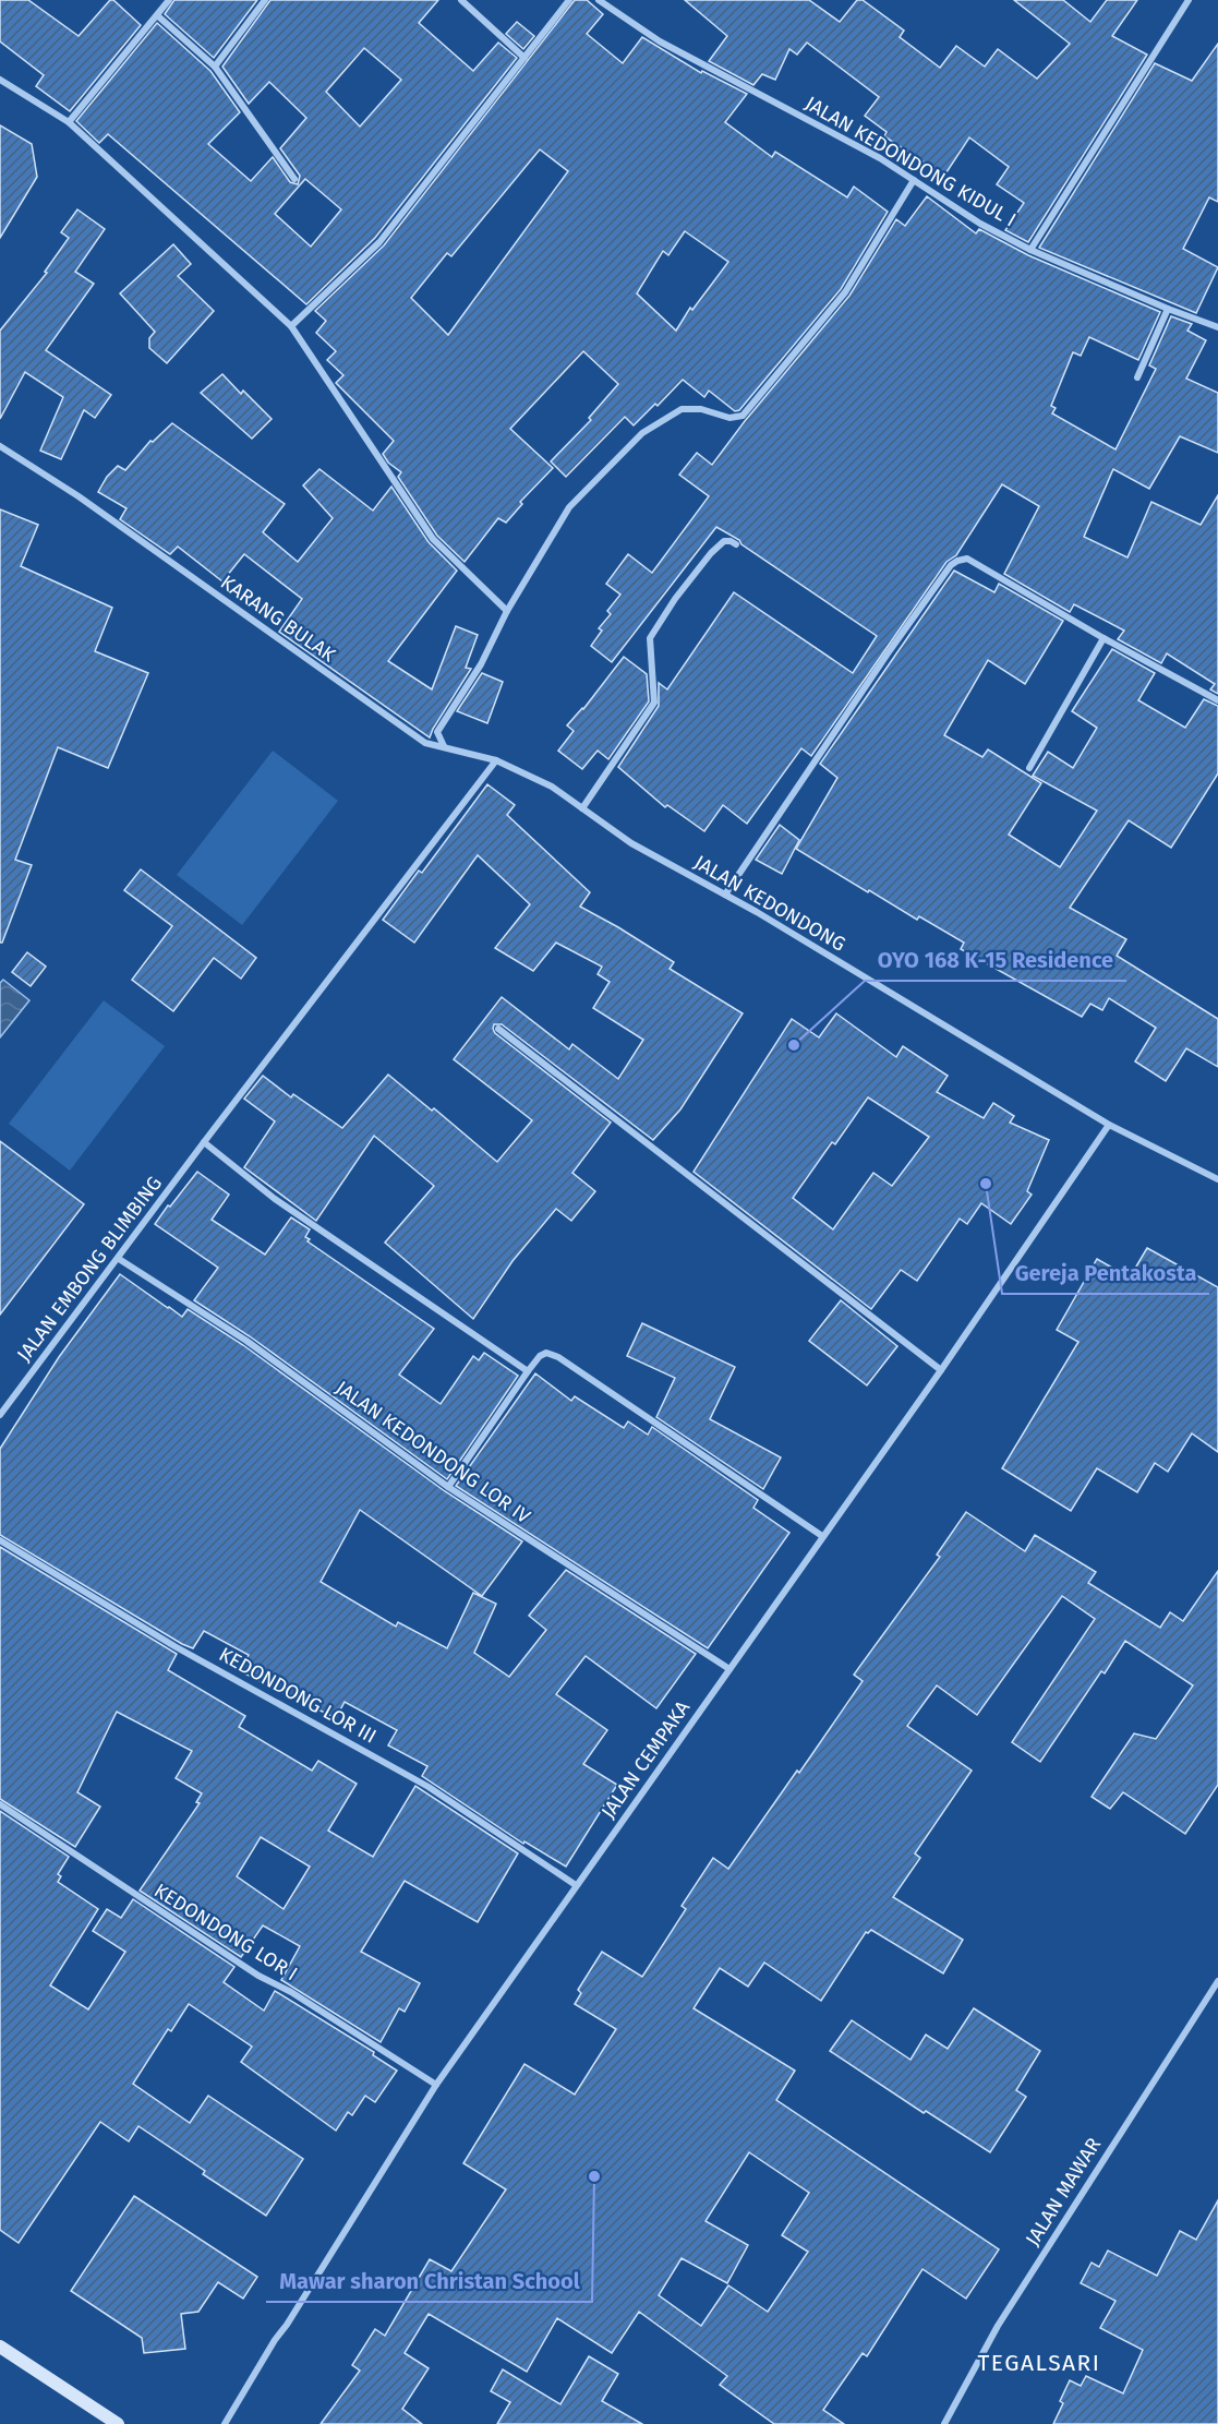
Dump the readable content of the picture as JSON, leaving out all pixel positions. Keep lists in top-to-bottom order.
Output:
{
  "streets": {
    "street": [
      "JALAN KEDONDONG KIDUL I",
      "KARANG BULAK",
      "JALAN KEDONDONG",
      "JALAN EMBONG BLIMBING",
      "JALAN KEDONDONG LOR IV",
      "KEDONDONG LOR III",
      "JALAN CEMPAKA",
      "KEDONDONG LOR I",
      "JALAN MAWAR"
    ]
  },
  "crossings": [
    ["KARANG BULAK", "JALAN KEDONDONG"],
    ["KARANG BULAK", "JALAN EMBONG BLIMBING"],
    ["JALAN KEDONDONG", "JALAN CEMPAKA"],
    ["JALAN EMBONG BLIMBING", "JALAN KEDONDONG LOR IV"],
    ["JALAN KEDONDONG LOR IV", "JALAN CEMPAKA"],
    ["KEDONDONG LOR III", "JALAN CEMPAKA"],
    ["JALAN CEMPAKA", "KEDONDONG LOR I"]
  ],
  "districts": ["TEGALSARI"],
  "places": ["OYO 168 K-15 Residence", "Gereja Pentakosta", "Mawar sharon Christan School"]
}
